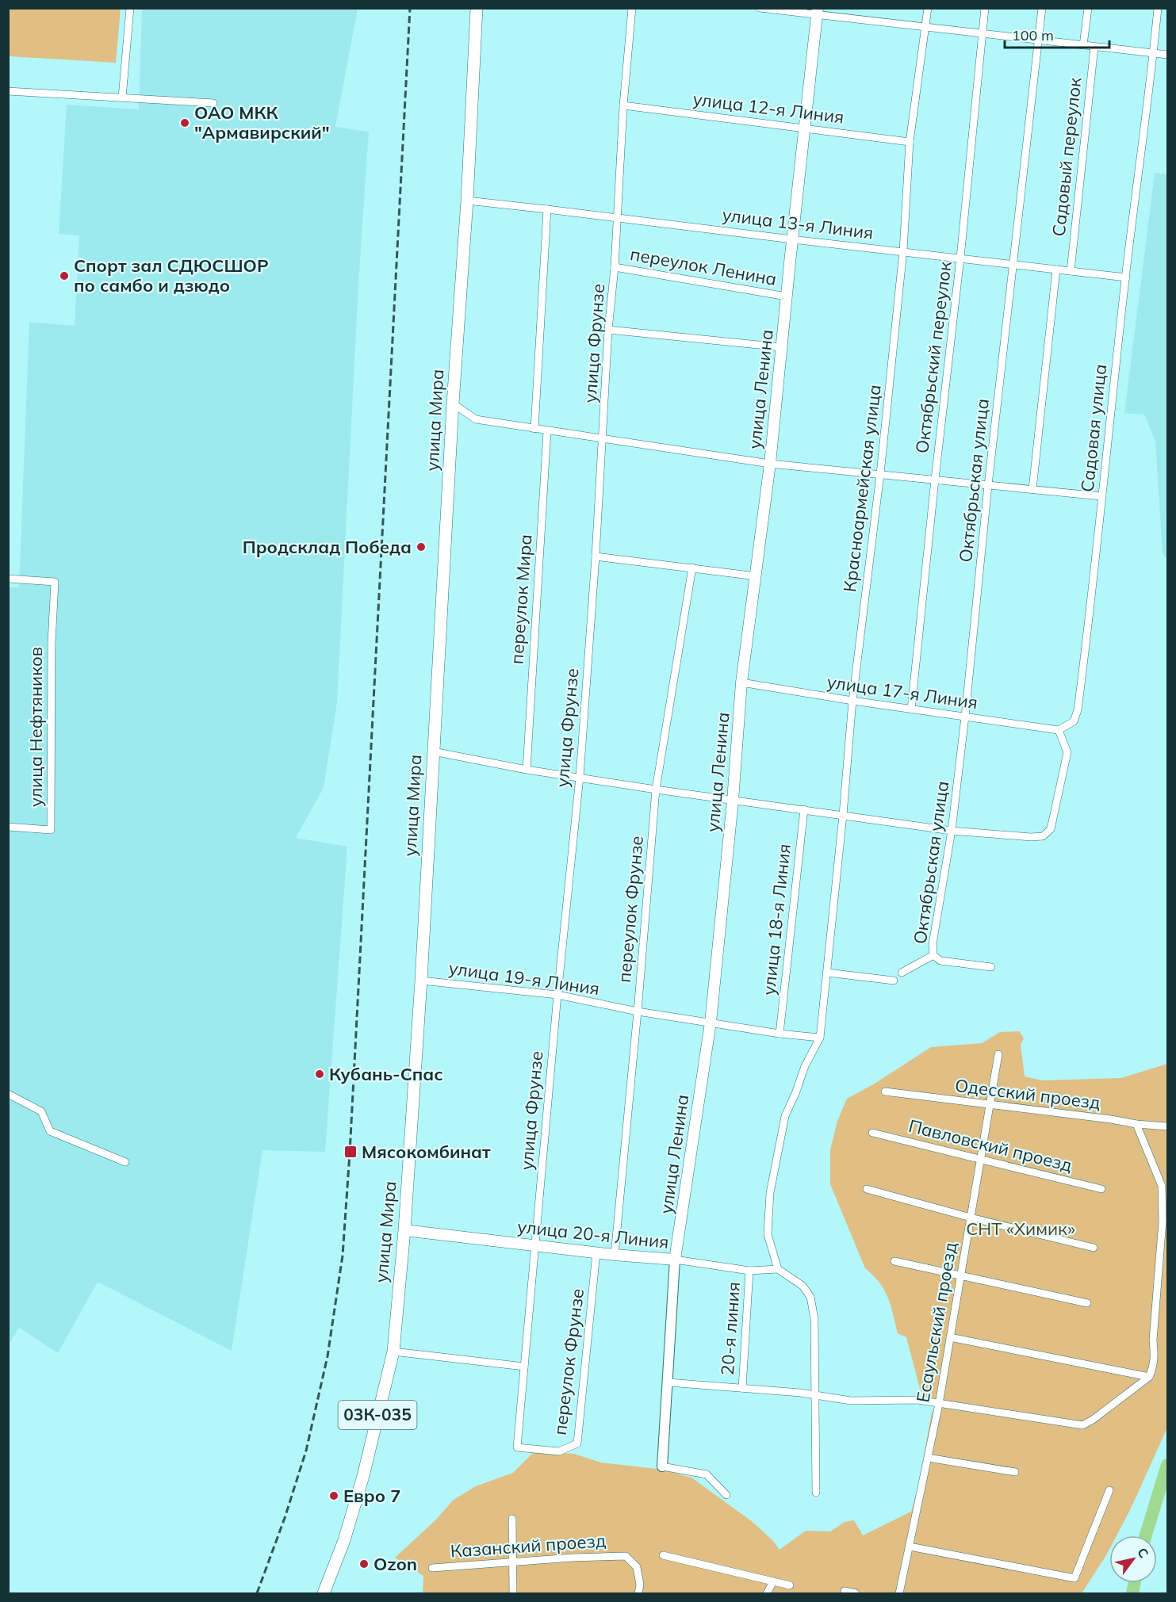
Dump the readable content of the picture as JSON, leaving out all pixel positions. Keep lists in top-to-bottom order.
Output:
{
  "streets": {
    "main road": [
      "улица Ленина",
      "улица Мира",
      "улица 20-я Линия",
      "03К-035"
    ],
    "street": [
      "улица 12-я Линия",
      "Садовый переулок",
      "улица 13-я Линия",
      "переулок Ленина",
      "улица Фрунзе",
      "Октябрьский переулок",
      "Садовая улица",
      "Октябрьская улица",
      "Красноармейская улица",
      "переулок Мира",
      "улица 17-я Линия",
      "улица Нефтяников",
      "переулок Фрунзе",
      "улица 18-я Линия",
      "улица 19-я Линия",
      "Одесский проезд",
      "Павловский проезд",
      "Есаульский проезд",
      "20-я линия",
      "Казанский проезд"
    ]
  },
  "crossings": [
    ["улица 12-я Линия", "улица Фрунзе"],
    ["улица 12-я Линия", "улица Ленина"],
    ["улица 12-я Линия", "Красноармейская улица"],
    ["Садовый переулок", "улица 13-я Линия"],
    ["улица 13-я Линия", "улица Фрунзе"],
    ["улица 13-я Линия", "Октябрьский переулок"],
    ["улица 13-я Линия", "улица Ленина"],
    ["улица 13-я Линия", "улица Мира"],
    ["улица 13-я Линия", "Садовая улица"],
    ["улица 13-я Линия", "Октябрьская улица"],
    ["улица 13-я Линия", "Красноармейская улица"],
    ["переулок Ленина", "улица Фрунзе"],
    ["переулок Ленина", "улица Ленина"],
    ["улица Фрунзе", "переулок Фрунзе"],
    ["улица Фрунзе", "улица 19-я Линия"],
    ["улица Фрунзе", "улица 20-я Линия"],
    ["Октябрьский переулок", "улица 17-я Линия"],
    ["улица Ленина", "улица 17-я Линия"],
    ["улица Ленина", "улица 19-я Линия"],
    ["улица Ленина", "улица 20-я Линия"],
    ["улица Мира", "улица 19-я Линия"],
    ["улица Мира", "улица 20-я Линия"],
    ["Садовая улица", "улица 17-я Линия"],
    ["Октябрьская улица", "улица 17-я Линия"],
    ["Красноармейская улица", "улица 17-я Линия"],
    ["Красноармейская улица", "улица 19-я Линия"],
    ["Красноармейская улица", "улица 20-я Линия"],
    ["переулок Фрунзе", "улица 19-я Линия"],
    ["переулок Фрунзе", "улица 20-я Линия"],
    ["улица 18-я Линия", "улица 19-я Линия"],
    ["Одесский проезд", "Есаульский проезд"],
    ["Павловский проезд", "Есаульский проезд"],
    ["улица 20-я Линия", "20-я линия"]
  ],
  "parks": ["СНТ «Химик»"],
  "places": {
    "other": [
      "ОАО МКК \"Армавирский\"",
      "Спорт зал СДЮСШОР по самбо и дзюдо",
      "Продсклад Победа",
      "Кубань-Спас",
      "Евро 7",
      "Ozon"
    ],
    "transit": ["Мясокомбинат"]
  },
  "scale_bar": "100 m",
  "north": "top right"
}
